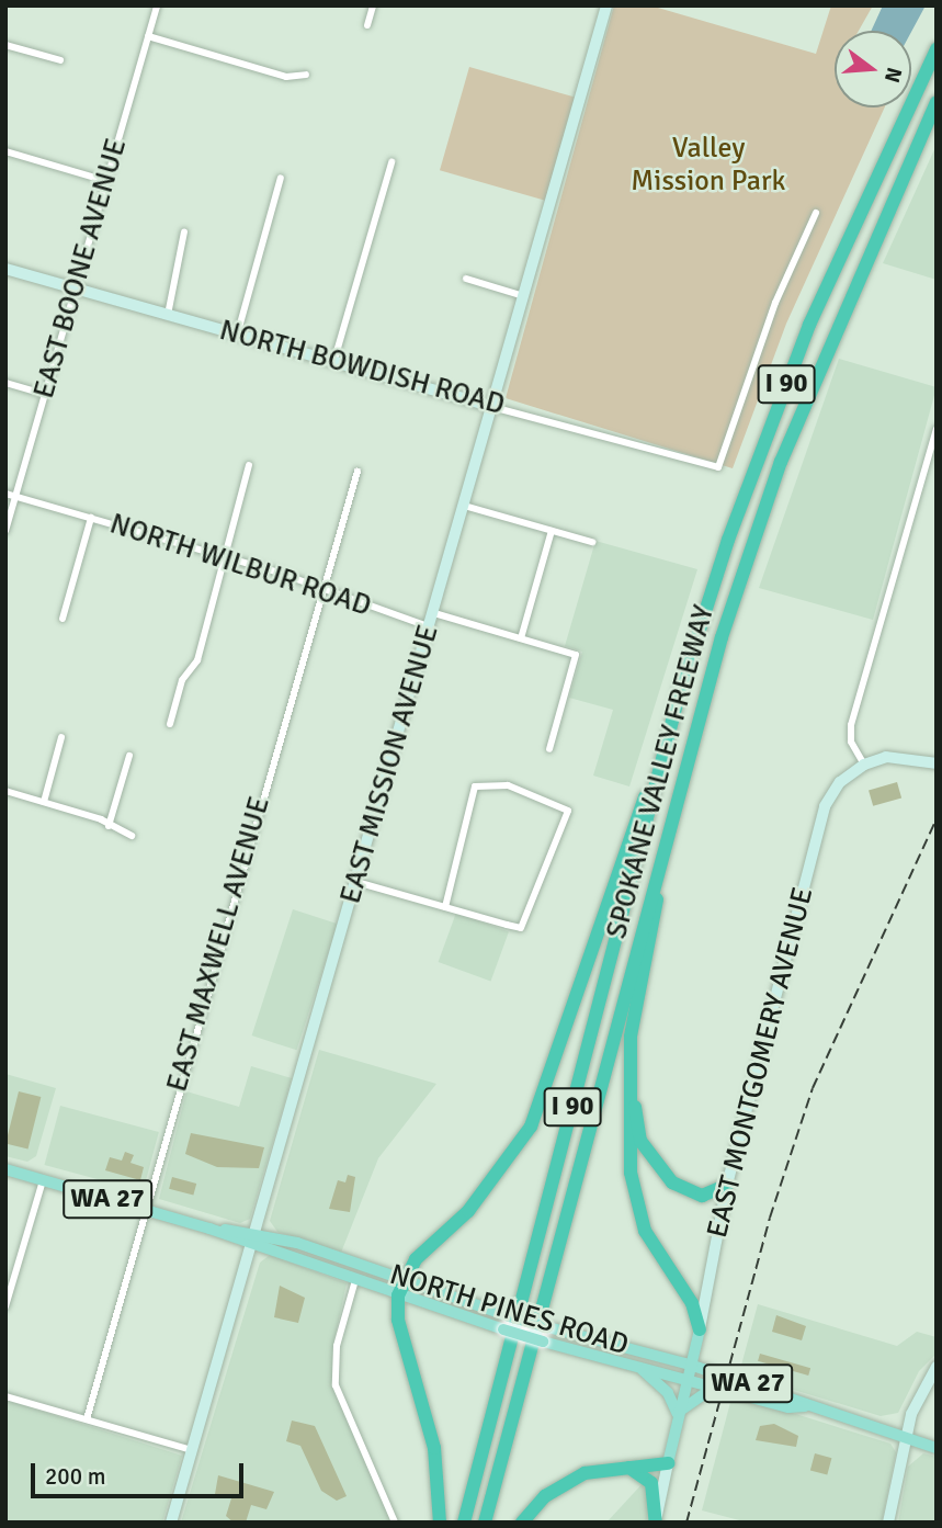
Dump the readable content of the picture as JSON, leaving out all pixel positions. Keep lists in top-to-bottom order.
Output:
{
  "streets": {
    "highway": ["I 90", "SPOKANE VALLEY FREEWAY"],
    "main road": ["EAST MONTGOMERY AVENUE", "WA 27", "NORTH PINES ROAD"],
    "street": [
      "EAST BOONE AVENUE",
      "NORTH BOWDISH ROAD",
      "NORTH WILBUR ROAD",
      "EAST MISSION AVENUE",
      "EAST MAXWELL AVENUE"
    ]
  },
  "crossings": [
    ["EAST BOONE AVENUE", "NORTH BOWDISH ROAD"],
    ["EAST BOONE AVENUE", "NORTH WILBUR ROAD"],
    ["NORTH BOWDISH ROAD", "EAST MISSION AVENUE"],
    ["NORTH WILBUR ROAD", "EAST MISSION AVENUE"],
    ["NORTH WILBUR ROAD", "EAST MAXWELL AVENUE"],
    ["EAST MISSION AVENUE", "NORTH PINES ROAD"],
    ["EAST MAXWELL AVENUE", "NORTH PINES ROAD"],
    ["EAST MONTGOMERY AVENUE", "NORTH PINES ROAD"]
  ],
  "parks": ["Valley Mission Park"],
  "scale_bar": "200 m",
  "north": "right"
}
